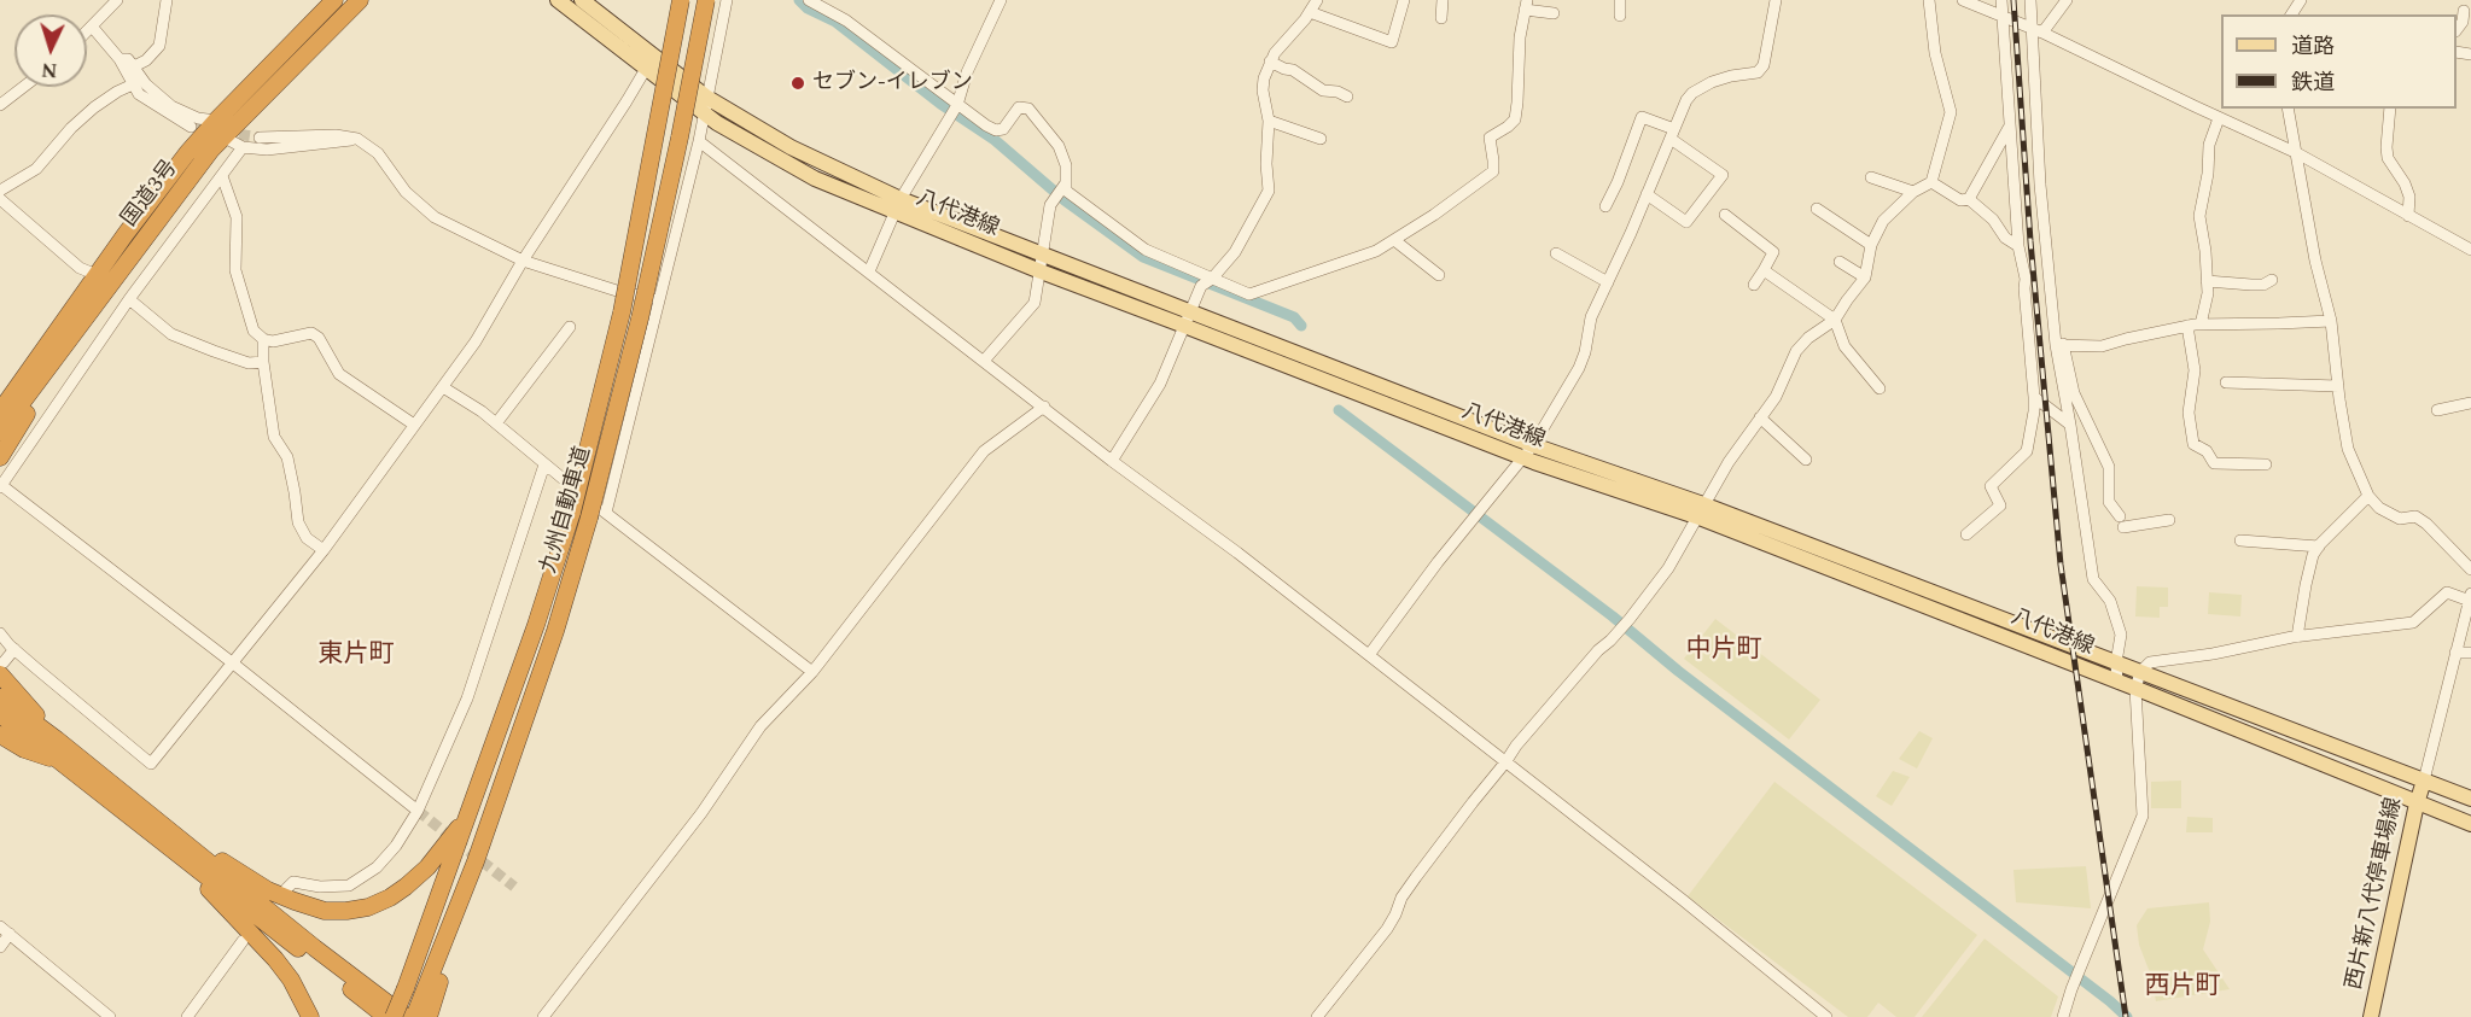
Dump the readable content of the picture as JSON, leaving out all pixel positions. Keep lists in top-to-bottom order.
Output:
{
  "streets": {
    "highway": ["国道3号", "九州自動車道"],
    "main road": ["八代港線", "西片新八代停車場線"]
  },
  "crossings": [
    ["八代港線", "西片新八代停車場線"]
  ],
  "districts": ["中片町", "東片町", "西片町"],
  "places": ["セブン-イレブン"],
  "legend": ["道路", "鉄道"],
  "north": "bottom"
}
